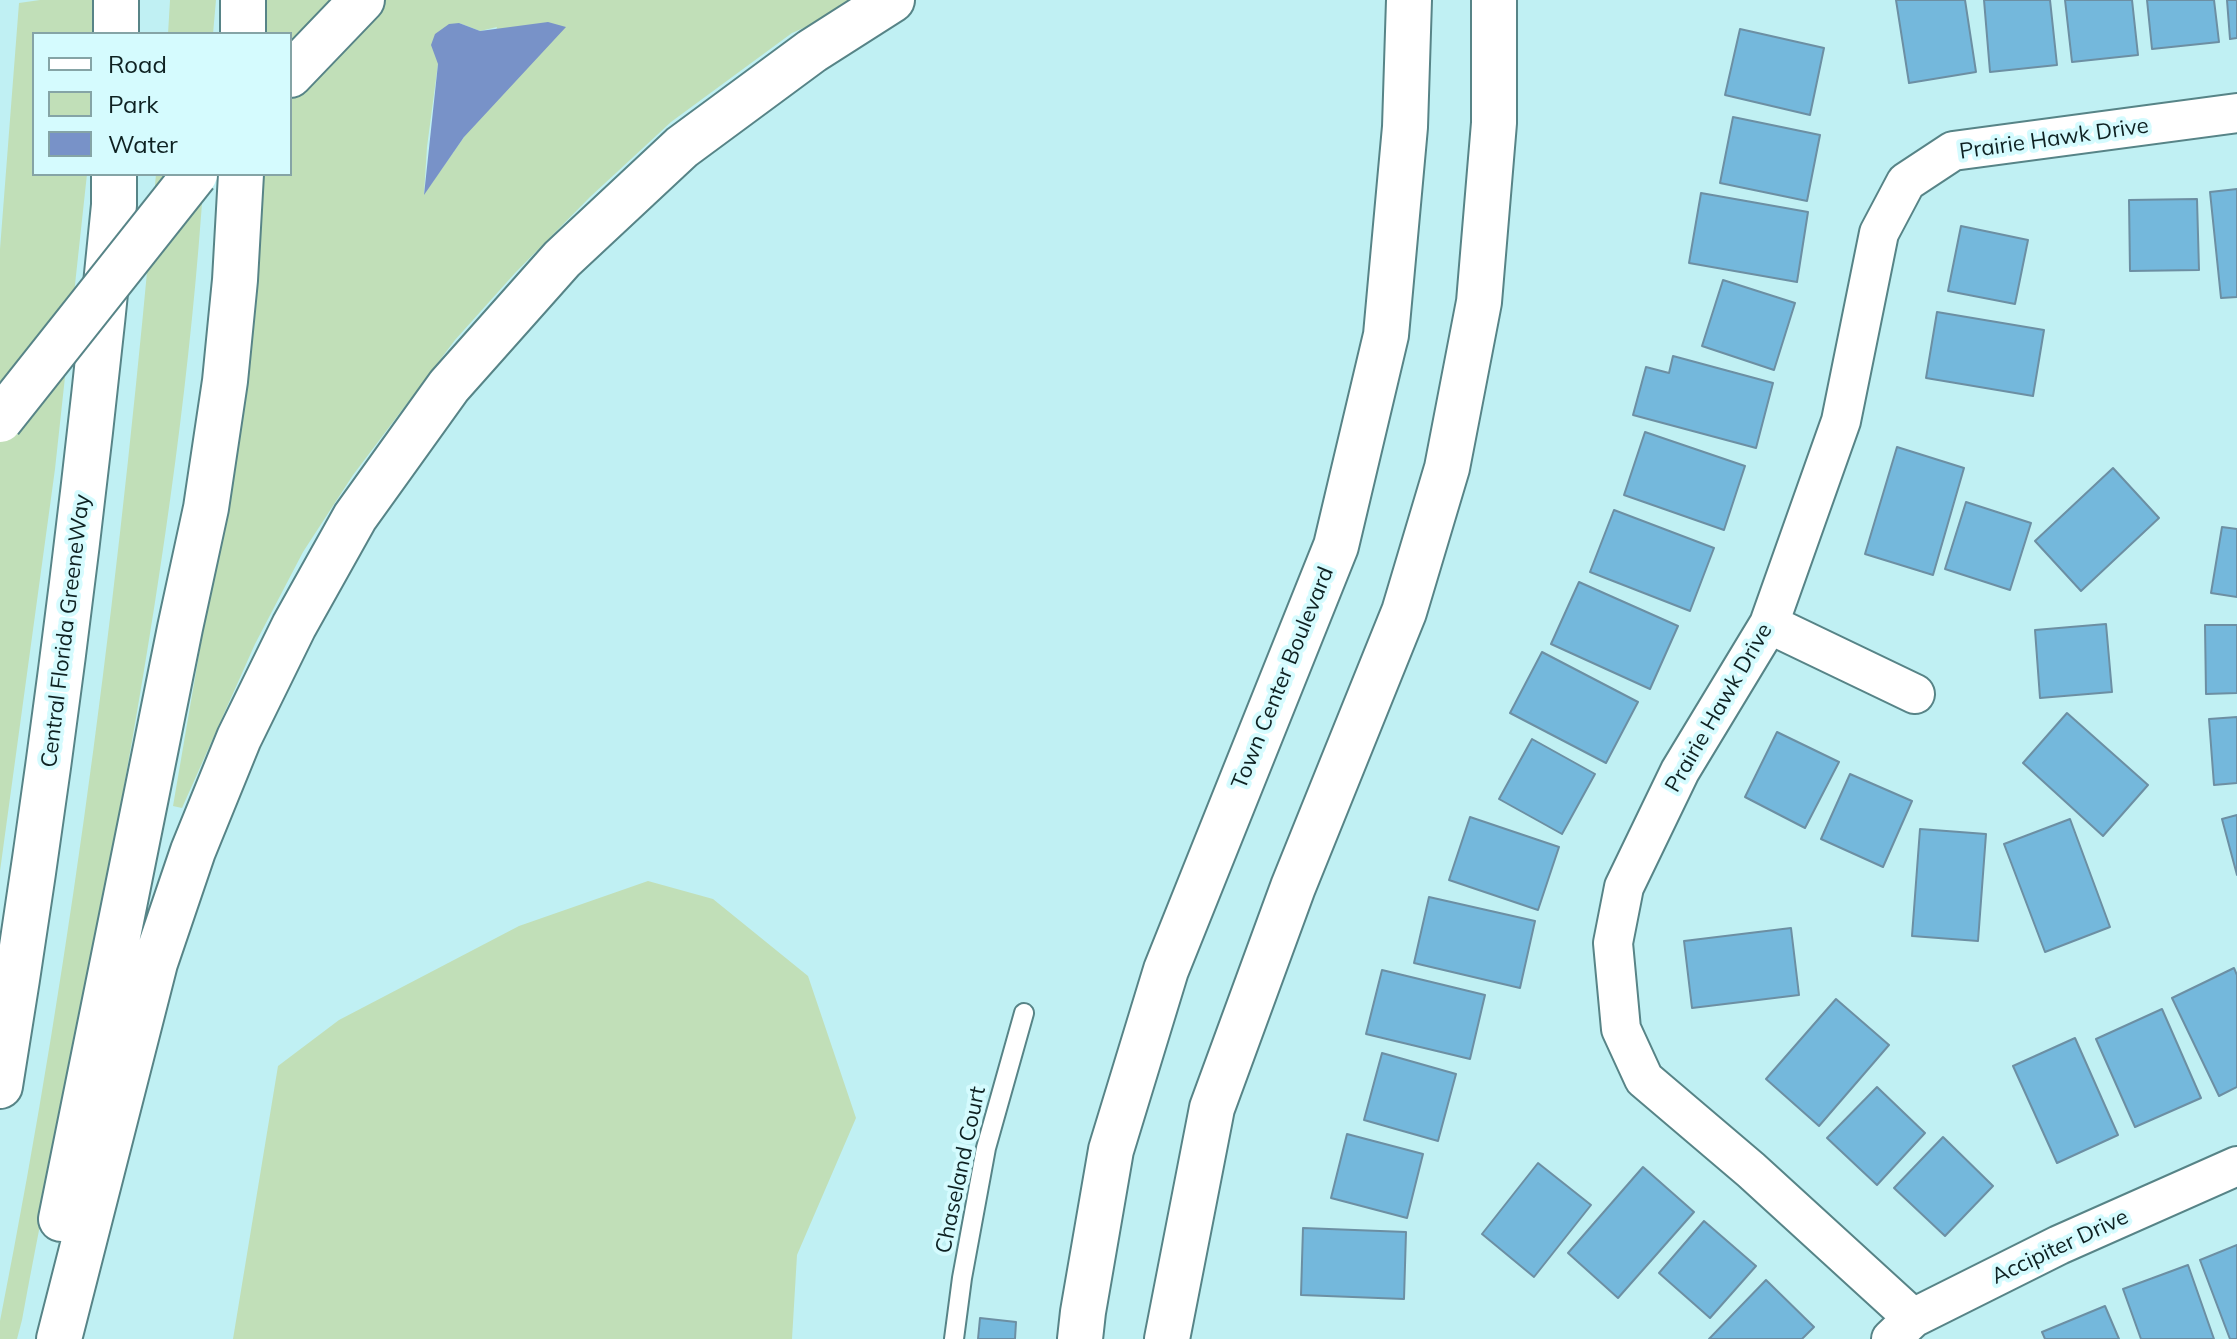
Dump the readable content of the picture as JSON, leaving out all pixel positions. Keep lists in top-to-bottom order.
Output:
{
  "streets": {
    "main road": ["Central Florida GreeneWay", "Town Center Boulevard"],
    "street": ["Prairie Hawk Drive", "Accipiter Drive"],
    "lane": ["Chaseland Court"]
  },
  "crossings": [
    ["Prairie Hawk Drive", "Accipiter Drive"]
  ],
  "legend": ["Road", "Park", "Water"]
}
